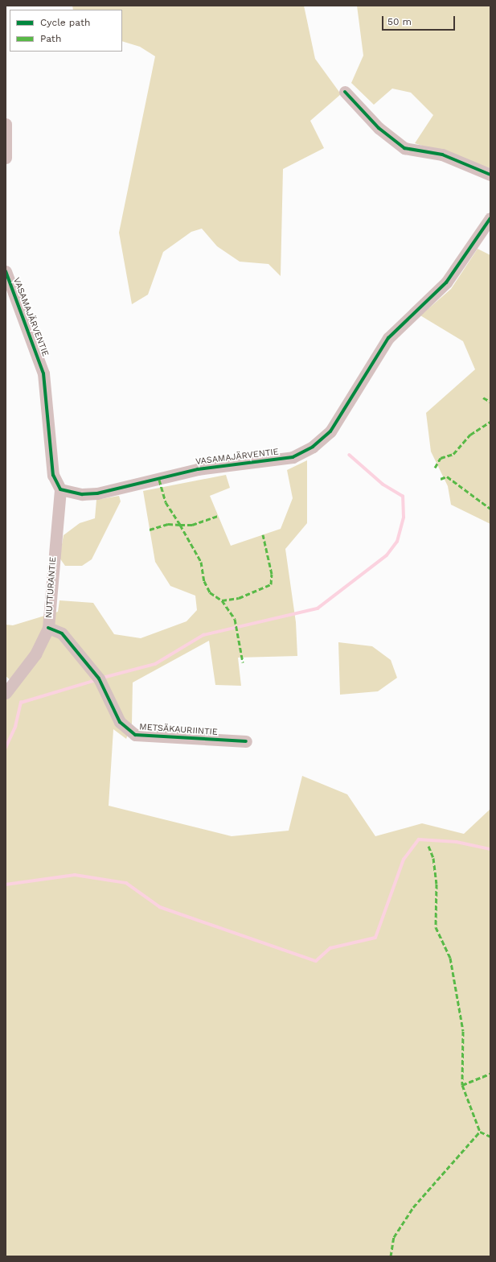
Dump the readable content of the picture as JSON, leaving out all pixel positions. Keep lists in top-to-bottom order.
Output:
{
  "streets": {
    "street": ["VASAMAJÄRVENTIE", "NUTTURANTIE", "METSÄKAURIINTIE"]
  },
  "crossings": [
    ["VASAMAJÄRVENTIE", "NUTTURANTIE"],
    ["NUTTURANTIE", "METSÄKAURIINTIE"]
  ],
  "legend": ["Cycle path", "Path"],
  "scale_bar": "50 m"
}
